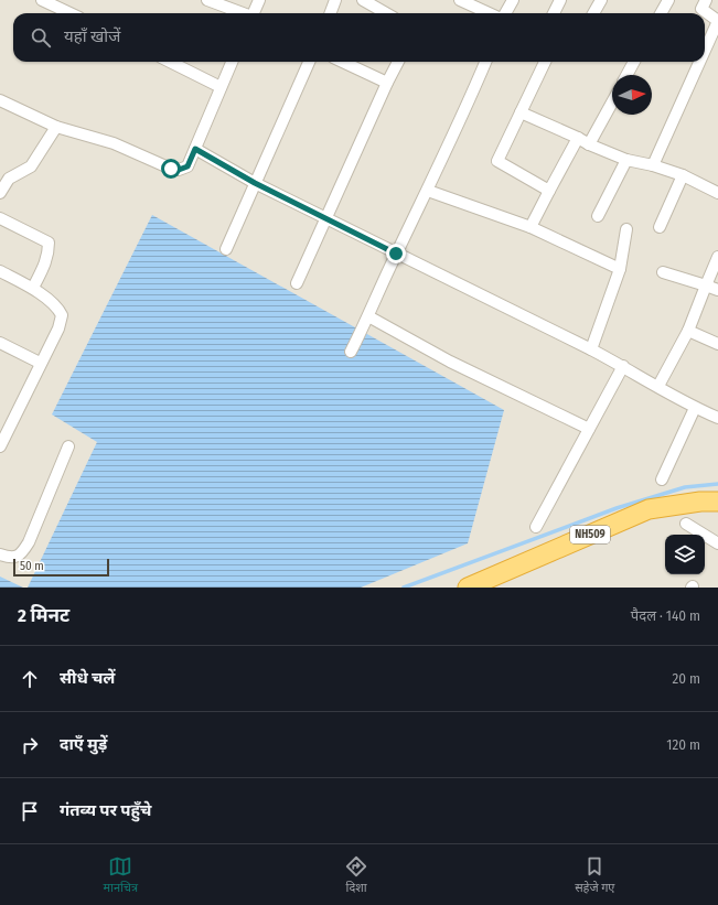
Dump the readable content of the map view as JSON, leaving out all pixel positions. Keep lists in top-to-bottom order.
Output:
{
  "streets": {
    "highway": ["NH509"]
  },
  "scale_bar": "50 m",
  "north": "right",
  "page": {
    "search": "यहाँ खोजें",
    "scale": "50 m",
    "heading": ["2 मिनट", "पैदल · 140 m"],
    "list": [
      ["सीधे चलें", "20 m"],
      ["दाएँ मुड़ें", "120 m"],
      "गंतव्य पर पहुँचे"
    ],
    "nav": ["मानचित्र", "दिशा", "सहेजे गए"]
  }
}
